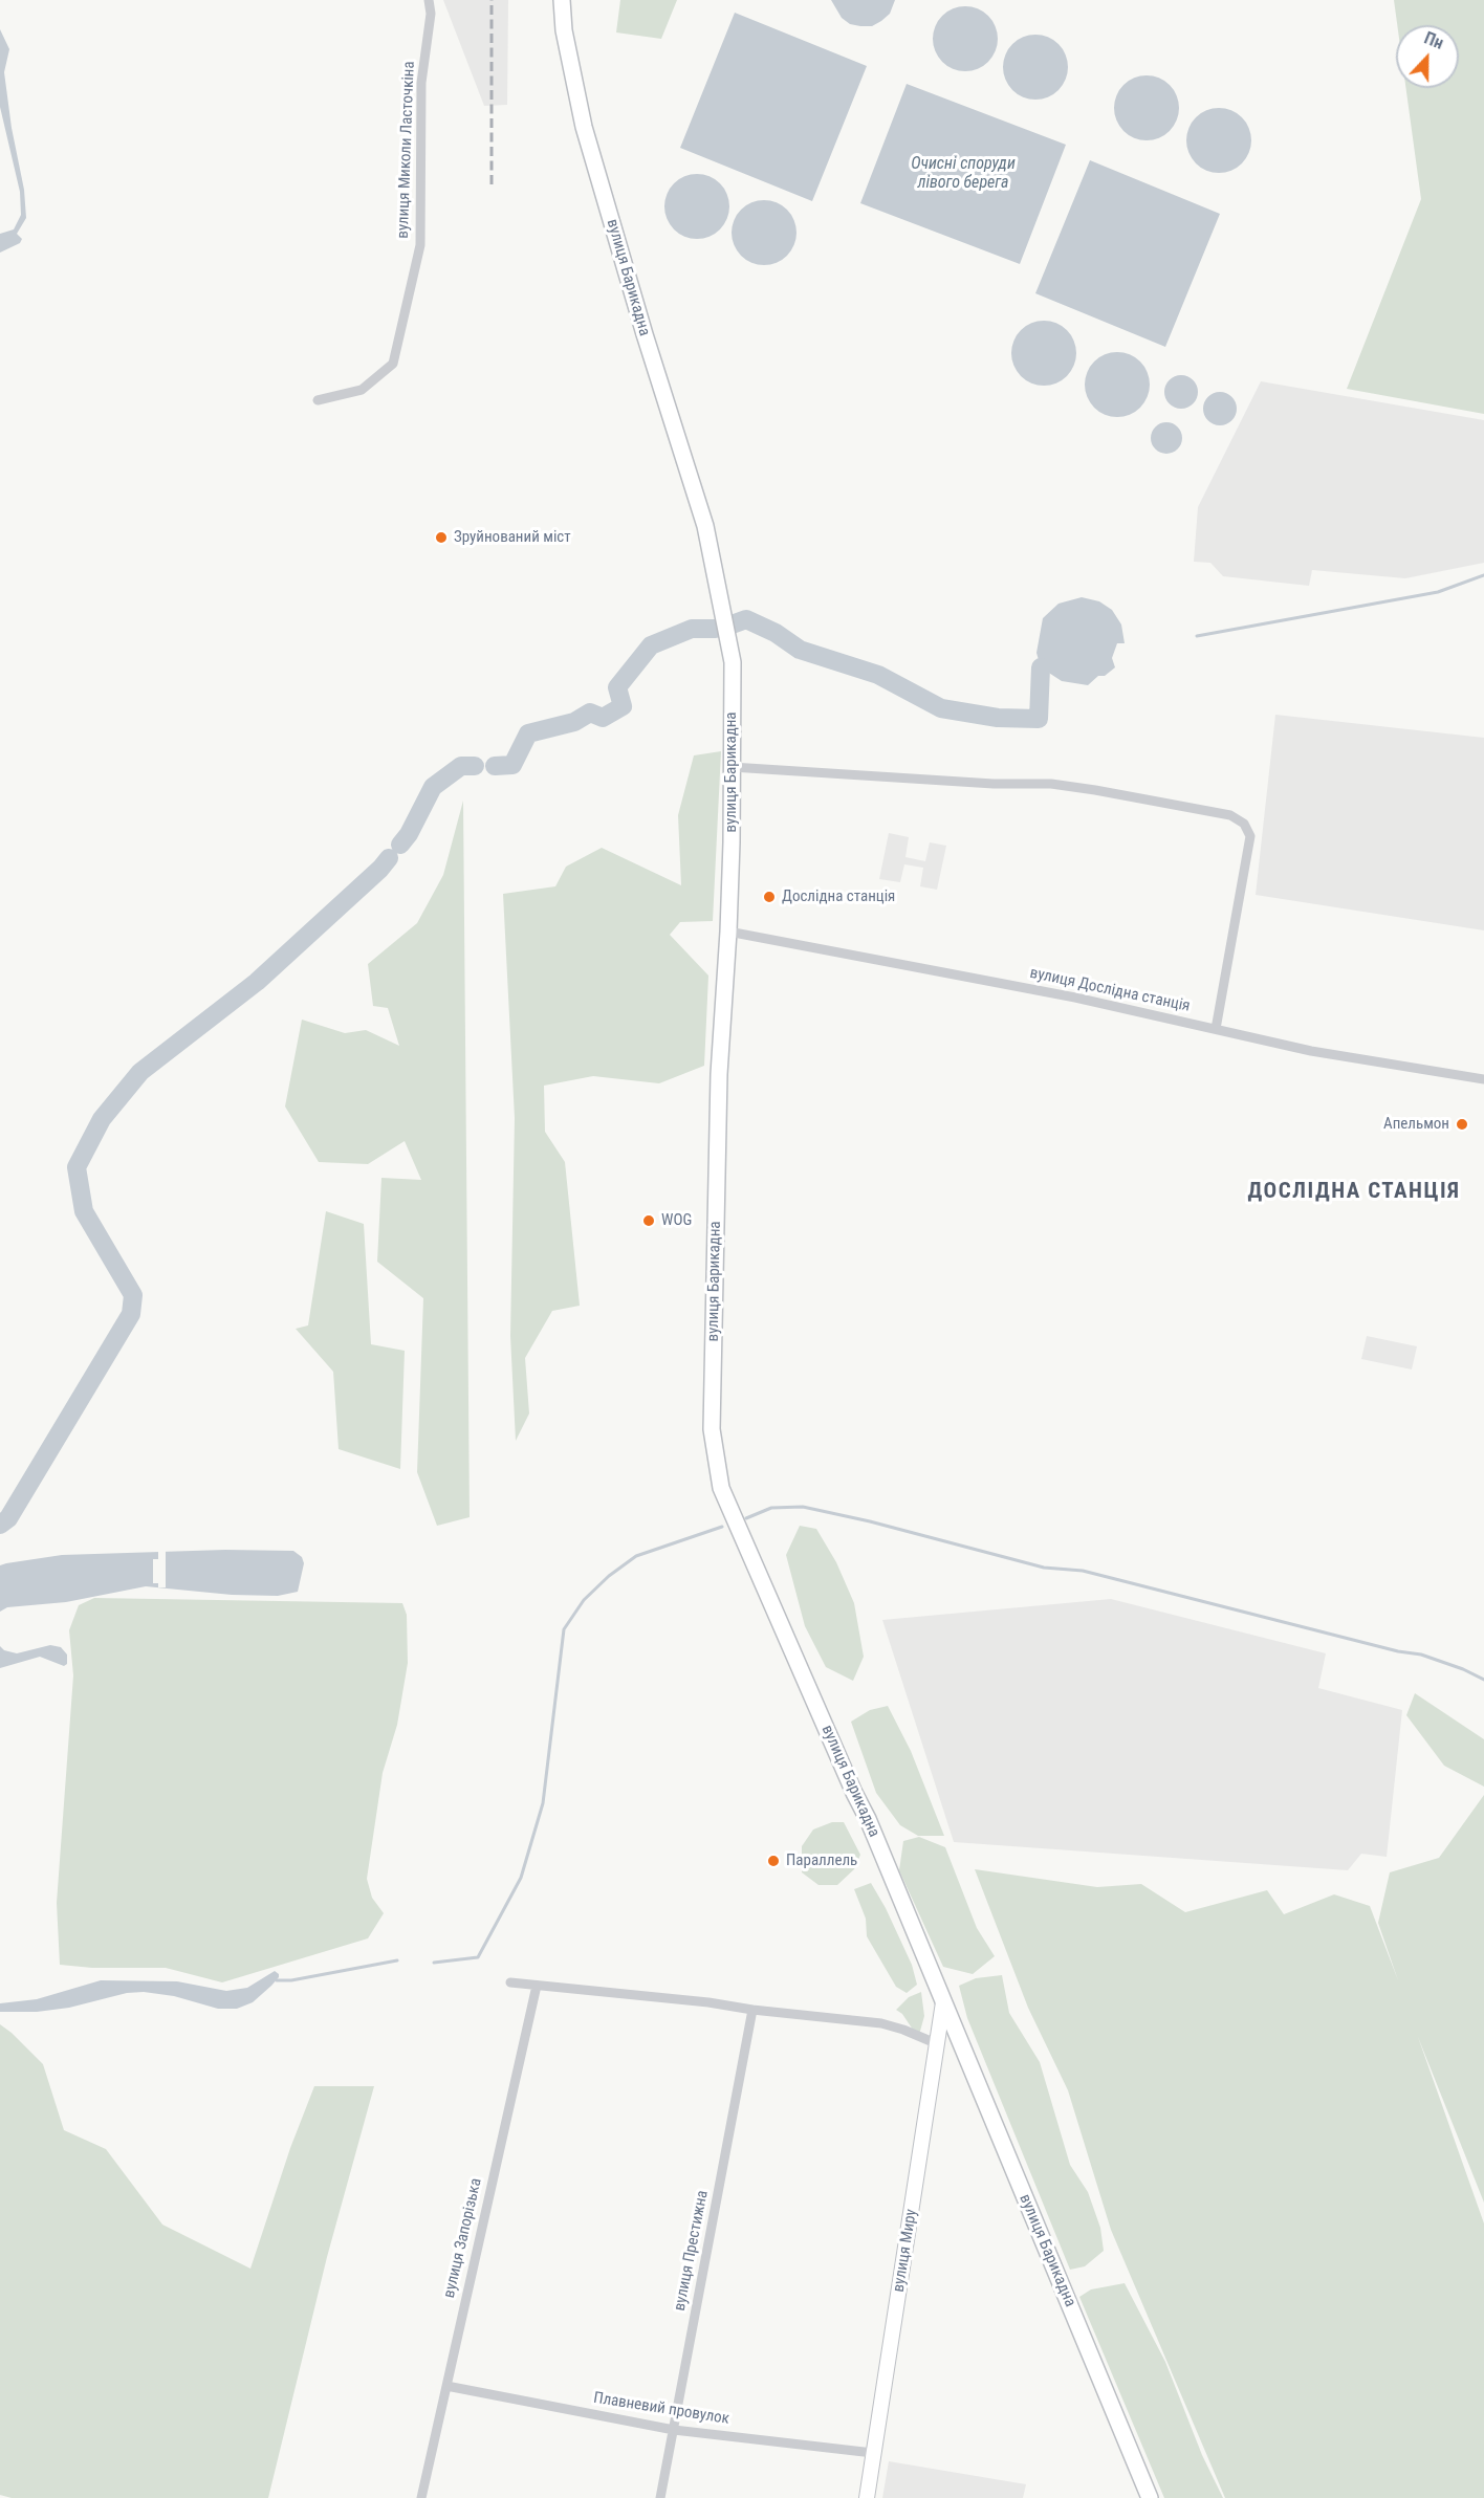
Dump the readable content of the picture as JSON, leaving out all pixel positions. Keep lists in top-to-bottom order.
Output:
{
  "streets": {
    "main road": ["вулиця Барикадна"],
    "street": [
      "вулиця Миколи Ласточкіна",
      "вулиця Дослідна станція",
      "вулиця Запорізька",
      "вулиця Престижна",
      "вулиця Миру",
      "Плавневий провулок"
    ]
  },
  "crossings": [
    ["вулиця Барикадна", "вулиця Дослідна станція"],
    ["вулиця Барикадна", "вулиця Миру"],
    ["вулиця Запорізька", "Плавневий провулок"],
    ["вулиця Престижна", "Плавневий провулок"],
    ["вулиця Миру", "Плавневий провулок"]
  ],
  "districts": ["ДОСЛІДНА СТАНЦІЯ"],
  "water": ["Очисні споруди лівого берега"],
  "places": [
    "Зруйнований міст",
    "Дослідна станція",
    "Апельмон",
    "WOG",
    "Параллель"
  ],
  "north": "top"
}
